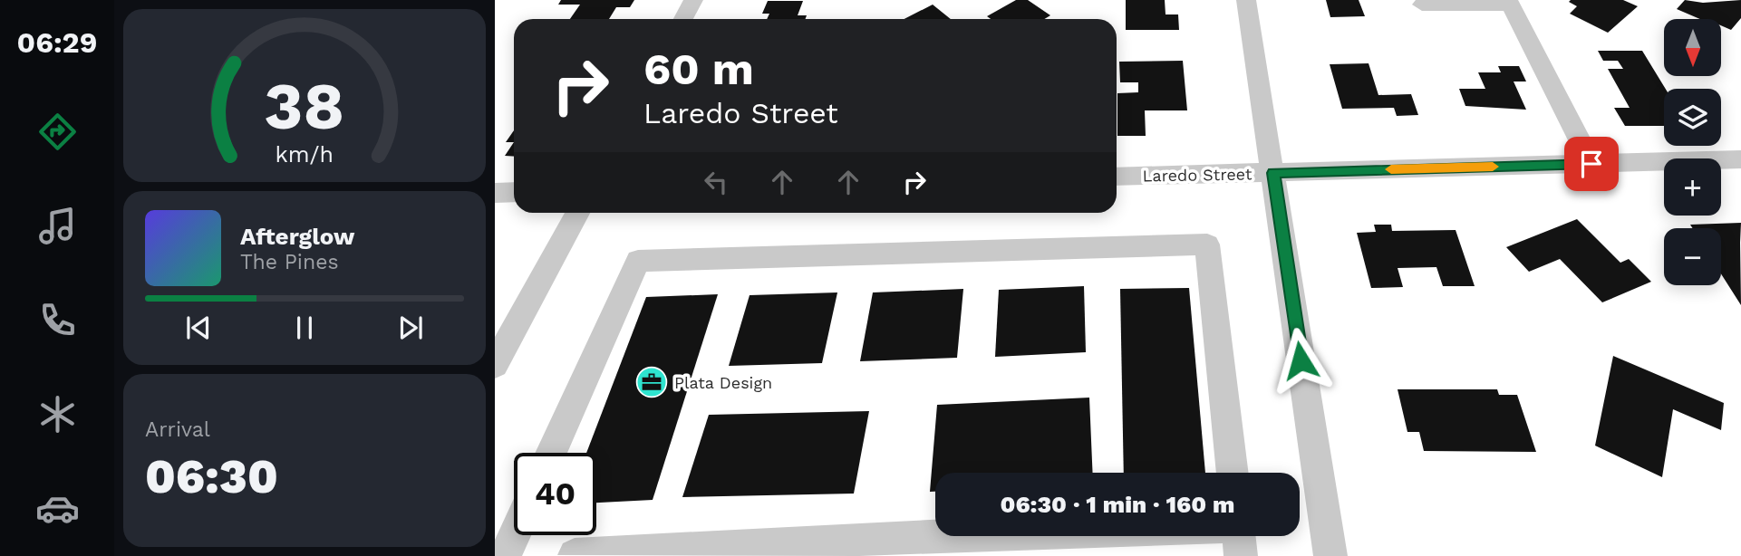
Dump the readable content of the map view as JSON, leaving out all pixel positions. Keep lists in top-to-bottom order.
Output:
{
  "streets": {
    "street": ["Laredo Street"]
  },
  "places": {
    "office": ["Plata Design"]
  },
  "north": "bottom",
  "page": {
    "tabs": "06:29",
    "map_buttons": ["+", "−"],
    "turn": ["60 m", "Laredo Street"],
    "song": ["Afterglow", "The Pines"],
    "tile": ["Arrival", "06:30"],
    "limit": "40",
    "trip": "06:30 · 1 min · 160 m",
    "gauge": ["38", "km/h"]
  }
}
